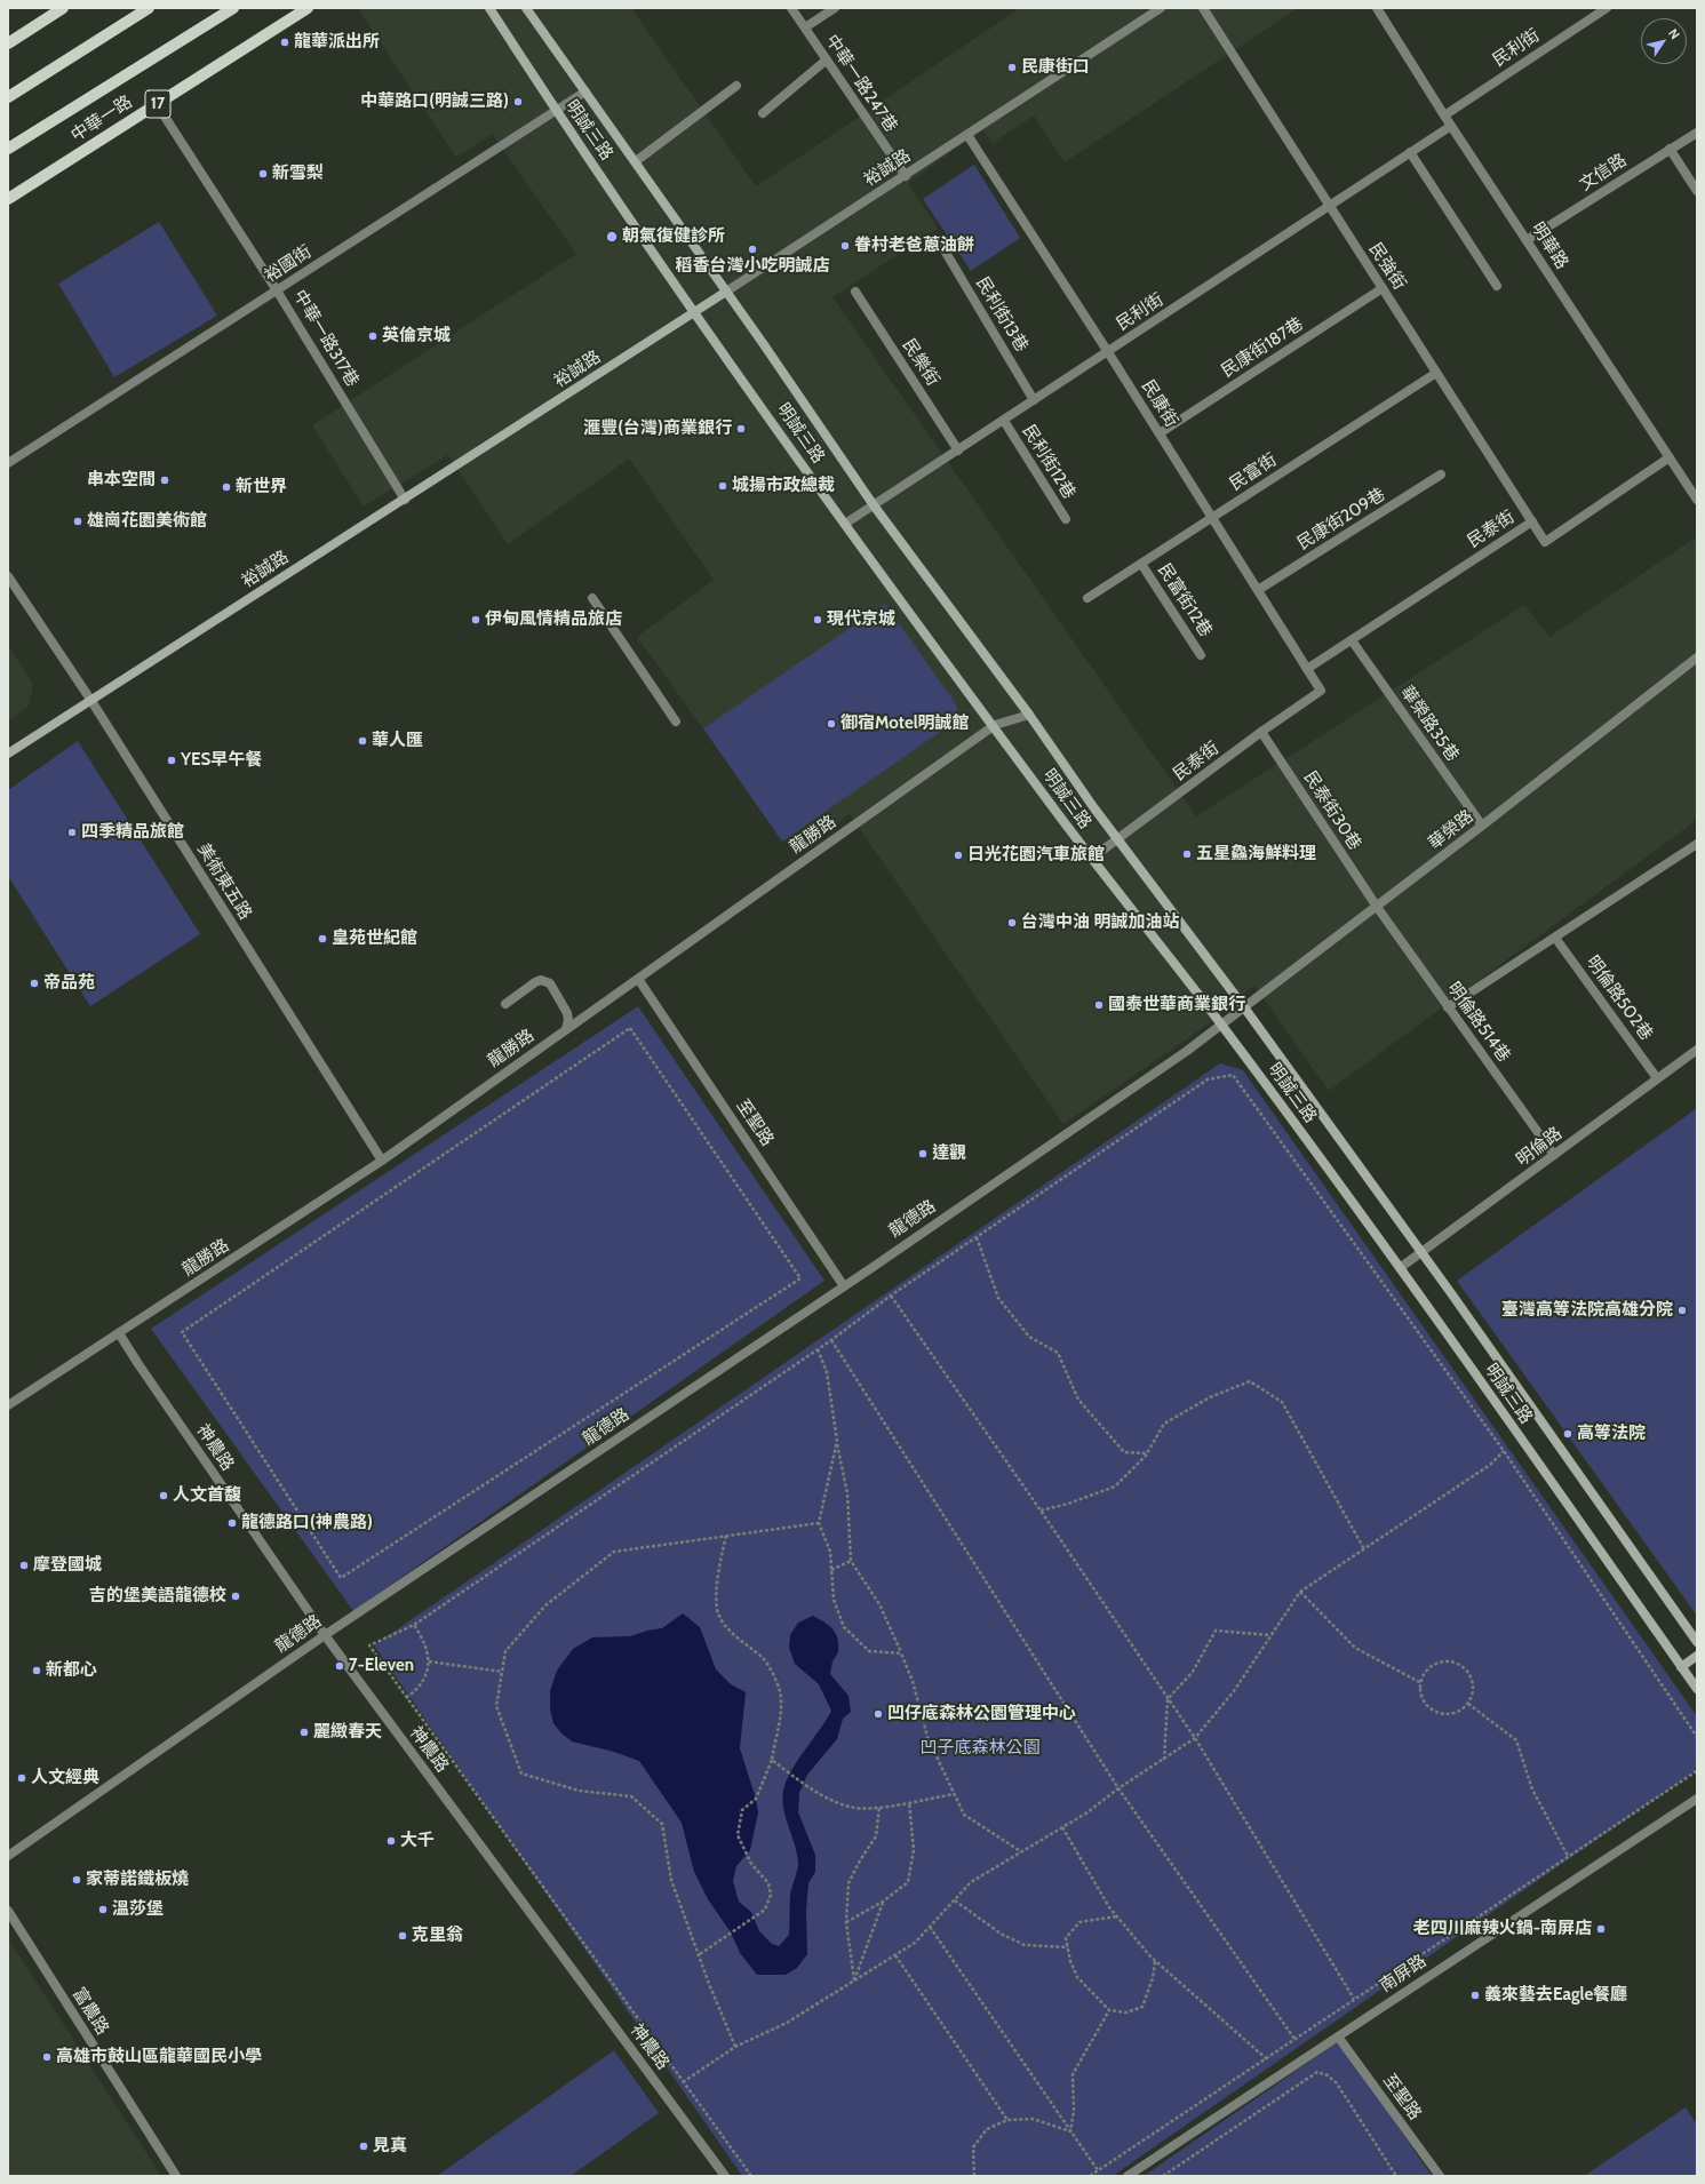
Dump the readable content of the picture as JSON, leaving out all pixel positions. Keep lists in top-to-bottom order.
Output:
{
  "streets": {
    "main road": ["17", "中華一路"],
    "street": [
      "民利街",
      "中華一路247巷",
      "明誠三路",
      "裕誠路",
      "文信路",
      "明華路",
      "裕國街",
      "民強街",
      "民利街13巷",
      "中華一路317巷",
      "民康街187巷",
      "民樂街",
      "民康街",
      "民利街12巷",
      "民富街",
      "民康街209巷",
      "民泰街",
      "民富街12巷",
      "華榮路35巷",
      "民泰街30巷",
      "華榮路",
      "龍勝路",
      "美術東五路",
      "明倫路502巷",
      "明倫路514巷",
      "至聖路",
      "明倫路",
      "龍德路",
      "神農路",
      "南屏路",
      "富農路"
    ]
  },
  "crossings": [
    ["民利街", "明誠三路"],
    ["民利街", "明華路"],
    ["民利街", "民強街"],
    ["民利街", "民利街13巷"],
    ["民利街", "民樂街"],
    ["民利街", "民康街"],
    ["民利街", "民利街12巷"],
    ["中華一路247巷", "裕誠路"],
    ["中華一路", "中華一路317巷"],
    ["明誠三路", "裕誠路"],
    ["明誠三路", "裕國街"],
    ["明誠三路", "民泰街"],
    ["明誠三路", "華榮路"],
    ["明誠三路", "龍勝路"],
    ["明誠三路", "明倫路"],
    ["明誠三路", "龍德路"],
    ["裕誠路", "中華一路317巷"],
    ["裕誠路", "民康街"],
    ["裕誠路", "美術東五路"],
    ["文信路", "明華路"],
    ["明華路", "民強街"],
    ["裕國街", "中華一路317巷"],
    ["民強街", "民康街187巷"],
    ["民強街", "民富街"],
    ["民強街", "民泰街"],
    ["民康街187巷", "民康街"],
    ["民康街", "民富街"],
    ["民康街", "民康街209巷"],
    ["民康街", "民泰街"],
    ["民富街", "民富街12巷"],
    ["民泰街", "華榮路35巷"],
    ["民泰街", "民泰街30巷"],
    ["華榮路35巷", "華榮路"],
    ["民泰街30巷", "華榮路"],
    ["民泰街30巷", "明倫路514巷"],
    ["華榮路", "明倫路514巷"],
    ["華榮路", "龍德路"],
    ["龍勝路", "美術東五路"],
    ["龍勝路", "至聖路"],
    ["龍勝路", "神農路"],
    ["明倫路502巷", "明倫路"],
    ["明倫路514巷", "明倫路"],
    ["至聖路", "龍德路"],
    ["至聖路", "南屏路"],
    ["龍德路", "神農路"]
  ],
  "parks": ["凹子底森林公園"],
  "places": [
    "龍華派出所",
    "民康街口",
    "中華路口(明誠三路)",
    "新雪梨",
    "朝氣復健診所",
    "眷村老爸蔥油餅",
    "稻香台灣小吃明誠店",
    "英倫京城",
    "滙豐(台灣)商業銀行",
    "串本空間",
    "城揚市政總裁",
    "新世界",
    "雄崗花園美術館",
    "伊甸風情精品旅店",
    "現代京城",
    "御宿Motel明誠館",
    "華人匯",
    "YES早午餐",
    "四季精品旅館",
    "五星鱻海鮮料理",
    "日光花園汽車旅館",
    "台灣中油 明誠加油站",
    "皇苑世紀館",
    "帝品苑",
    "國泰世華商業銀行",
    "達觀",
    "臺灣高等法院高雄分院",
    "高等法院",
    "人文首馥",
    "龍德路口(神農路)",
    "摩登國城",
    "吉的堡美語龍德校",
    "7-Eleven",
    "新都心",
    "凹仔底森林公園管理中心",
    "麗緻春天",
    "人文經典",
    "大千",
    "家蒂諾鐵板燒",
    "溫莎堡",
    "老四川麻辣火鍋-南屏店",
    "克里翁",
    "義來藝去Eagle餐廳",
    "高雄市鼓山區龍華國民小學",
    "見真"
  ],
  "north": "top right"
}
